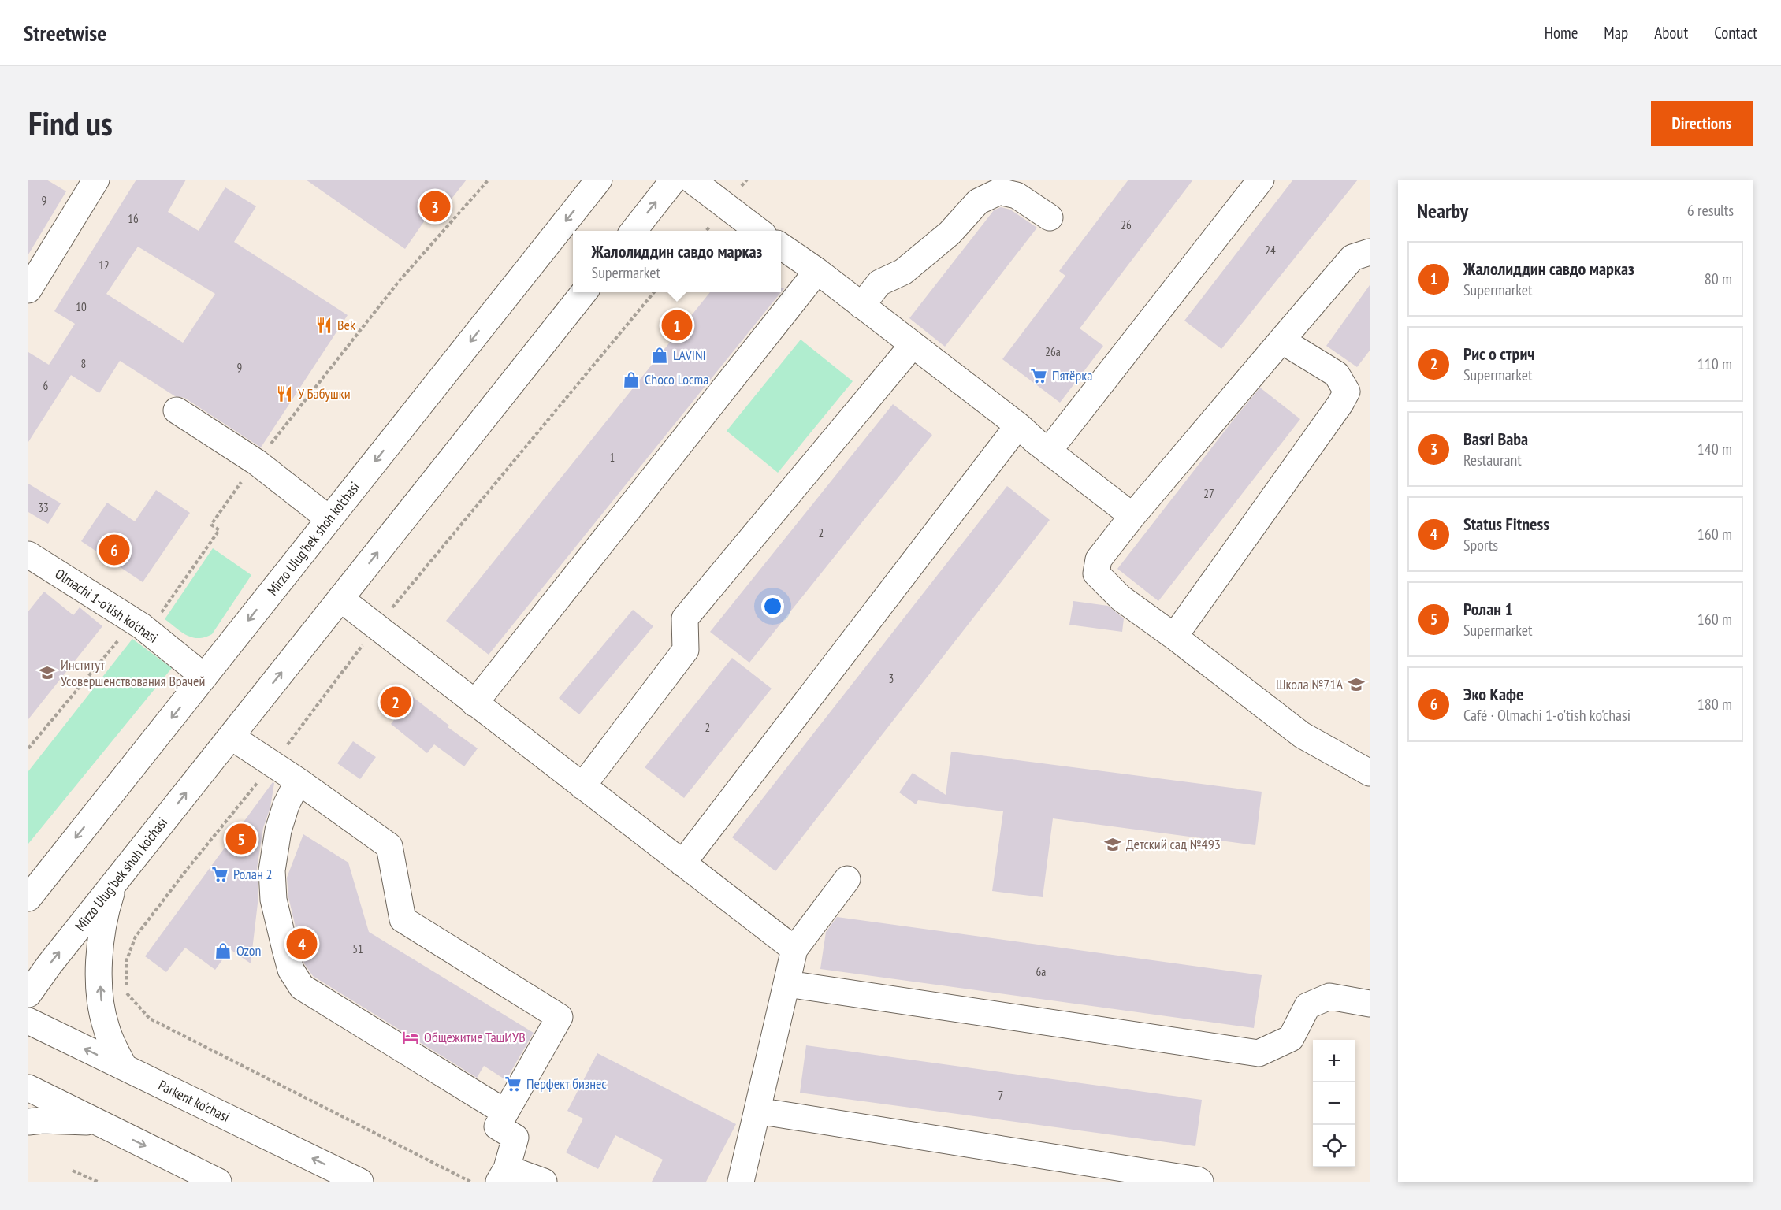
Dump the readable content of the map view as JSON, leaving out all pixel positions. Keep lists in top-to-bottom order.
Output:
{
  "streets": {
    "main road": ["Mirzo Ulug'bek shoh ko'chasi", "Olmachi 1-o'tish ko'chasi", "Parkent ko'chasi"]
  },
  "crossings": [
    ["Mirzo Ulug'bek shoh ko'chasi", "Olmachi 1-o'tish ko'chasi"]
  ],
  "places": {
    "restaurant": ["Bek", "У Бабушки"],
    "shop": ["LAVINI", "Choco Locma", "Ozon"],
    "supermarket": ["Пятёрка", "Ролан 2", "Перфект бизнес"],
    "school or university": ["Институт Усовершенствования Врачей", "Школа №71А", "Детский сад №493"],
    "hotel": ["Общежитие ТашИУВ"]
  },
  "house_numbers": [
    "9",
    "16",
    "26",
    "24",
    "12",
    "10",
    "26a",
    "8",
    "9",
    "6",
    "1",
    "27",
    "33",
    "2",
    "3",
    "2",
    "51",
    "6а",
    "7"
  ],
  "page": {
    "header": "Streetwise",
    "nav": [
      "Home",
      "Map",
      "About",
      "Contact"
    ],
    "buttons": "Directions",
    "title": "Find us",
    "heading": ["Nearby", "6 results"],
    "pins": [
      "3",
      "1",
      "6",
      "2",
      "5",
      "4"
    ],
    "popup": ["Жалолиддин савдо марказ", "Supermarket"],
    "list": [
      {
        "mark": "1",
        "name": "Жалолиддин савдо марказ",
        "note": "Supermarket",
        "value": "80 m"
      },
      {
        "mark": "2",
        "name": "Рис о стрич",
        "note": "Supermarket",
        "value": "110 m"
      },
      {
        "mark": "3",
        "name": "Basri Baba",
        "note": "Restaurant",
        "value": "140 m"
      },
      {
        "mark": "4",
        "name": "Status Fitness",
        "note": "Sports",
        "value": "160 m"
      },
      {
        "mark": "5",
        "name": "Ролан 1",
        "note": "Supermarket",
        "value": "160 m"
      },
      {
        "mark": "6",
        "name": "Эко Кафе",
        "note": "Café · Olmachi 1-o'tish ko'chasi",
        "value": "180 m"
      }
    ],
    "map_buttons": ["+", "−"]
  }
}
